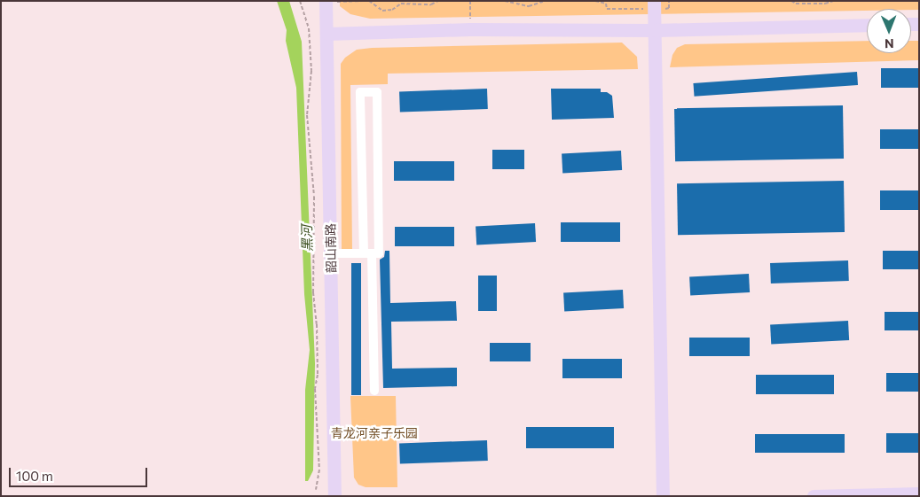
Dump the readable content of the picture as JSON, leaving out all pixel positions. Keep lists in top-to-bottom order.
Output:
{
  "streets": {
    "street": ["韶山南路"]
  },
  "water": ["黑河"],
  "parks": ["青龙河亲子乐园"],
  "scale_bar": "100 m",
  "north": "bottom"
}
